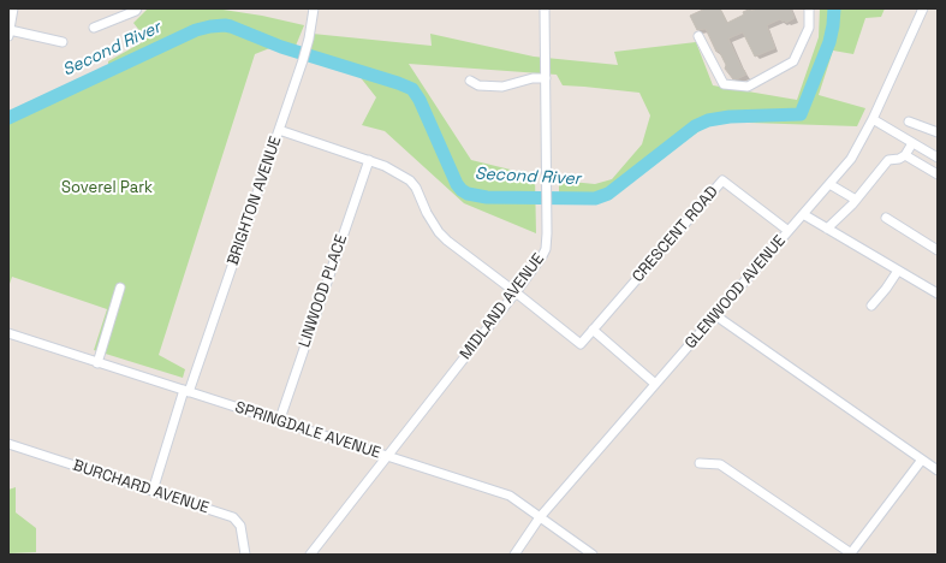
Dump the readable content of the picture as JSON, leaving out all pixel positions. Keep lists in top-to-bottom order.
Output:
{
  "streets": {
    "street": [
      "BRIGHTON AVENUE",
      "CRESCENT ROAD",
      "LINWOOD PLACE",
      "GLENWOOD AVENUE",
      "MIDLAND AVENUE",
      "SPRINGDALE AVENUE",
      "BURCHARD AVENUE"
    ]
  },
  "crossings": [
    ["BRIGHTON AVENUE", "SPRINGDALE AVENUE"],
    ["BRIGHTON AVENUE", "BURCHARD AVENUE"],
    ["CRESCENT ROAD", "GLENWOOD AVENUE"],
    ["LINWOOD PLACE", "SPRINGDALE AVENUE"],
    ["GLENWOOD AVENUE", "SPRINGDALE AVENUE"],
    ["MIDLAND AVENUE", "SPRINGDALE AVENUE"]
  ],
  "water": ["Second River"],
  "parks": ["Soverel Park"]
}
